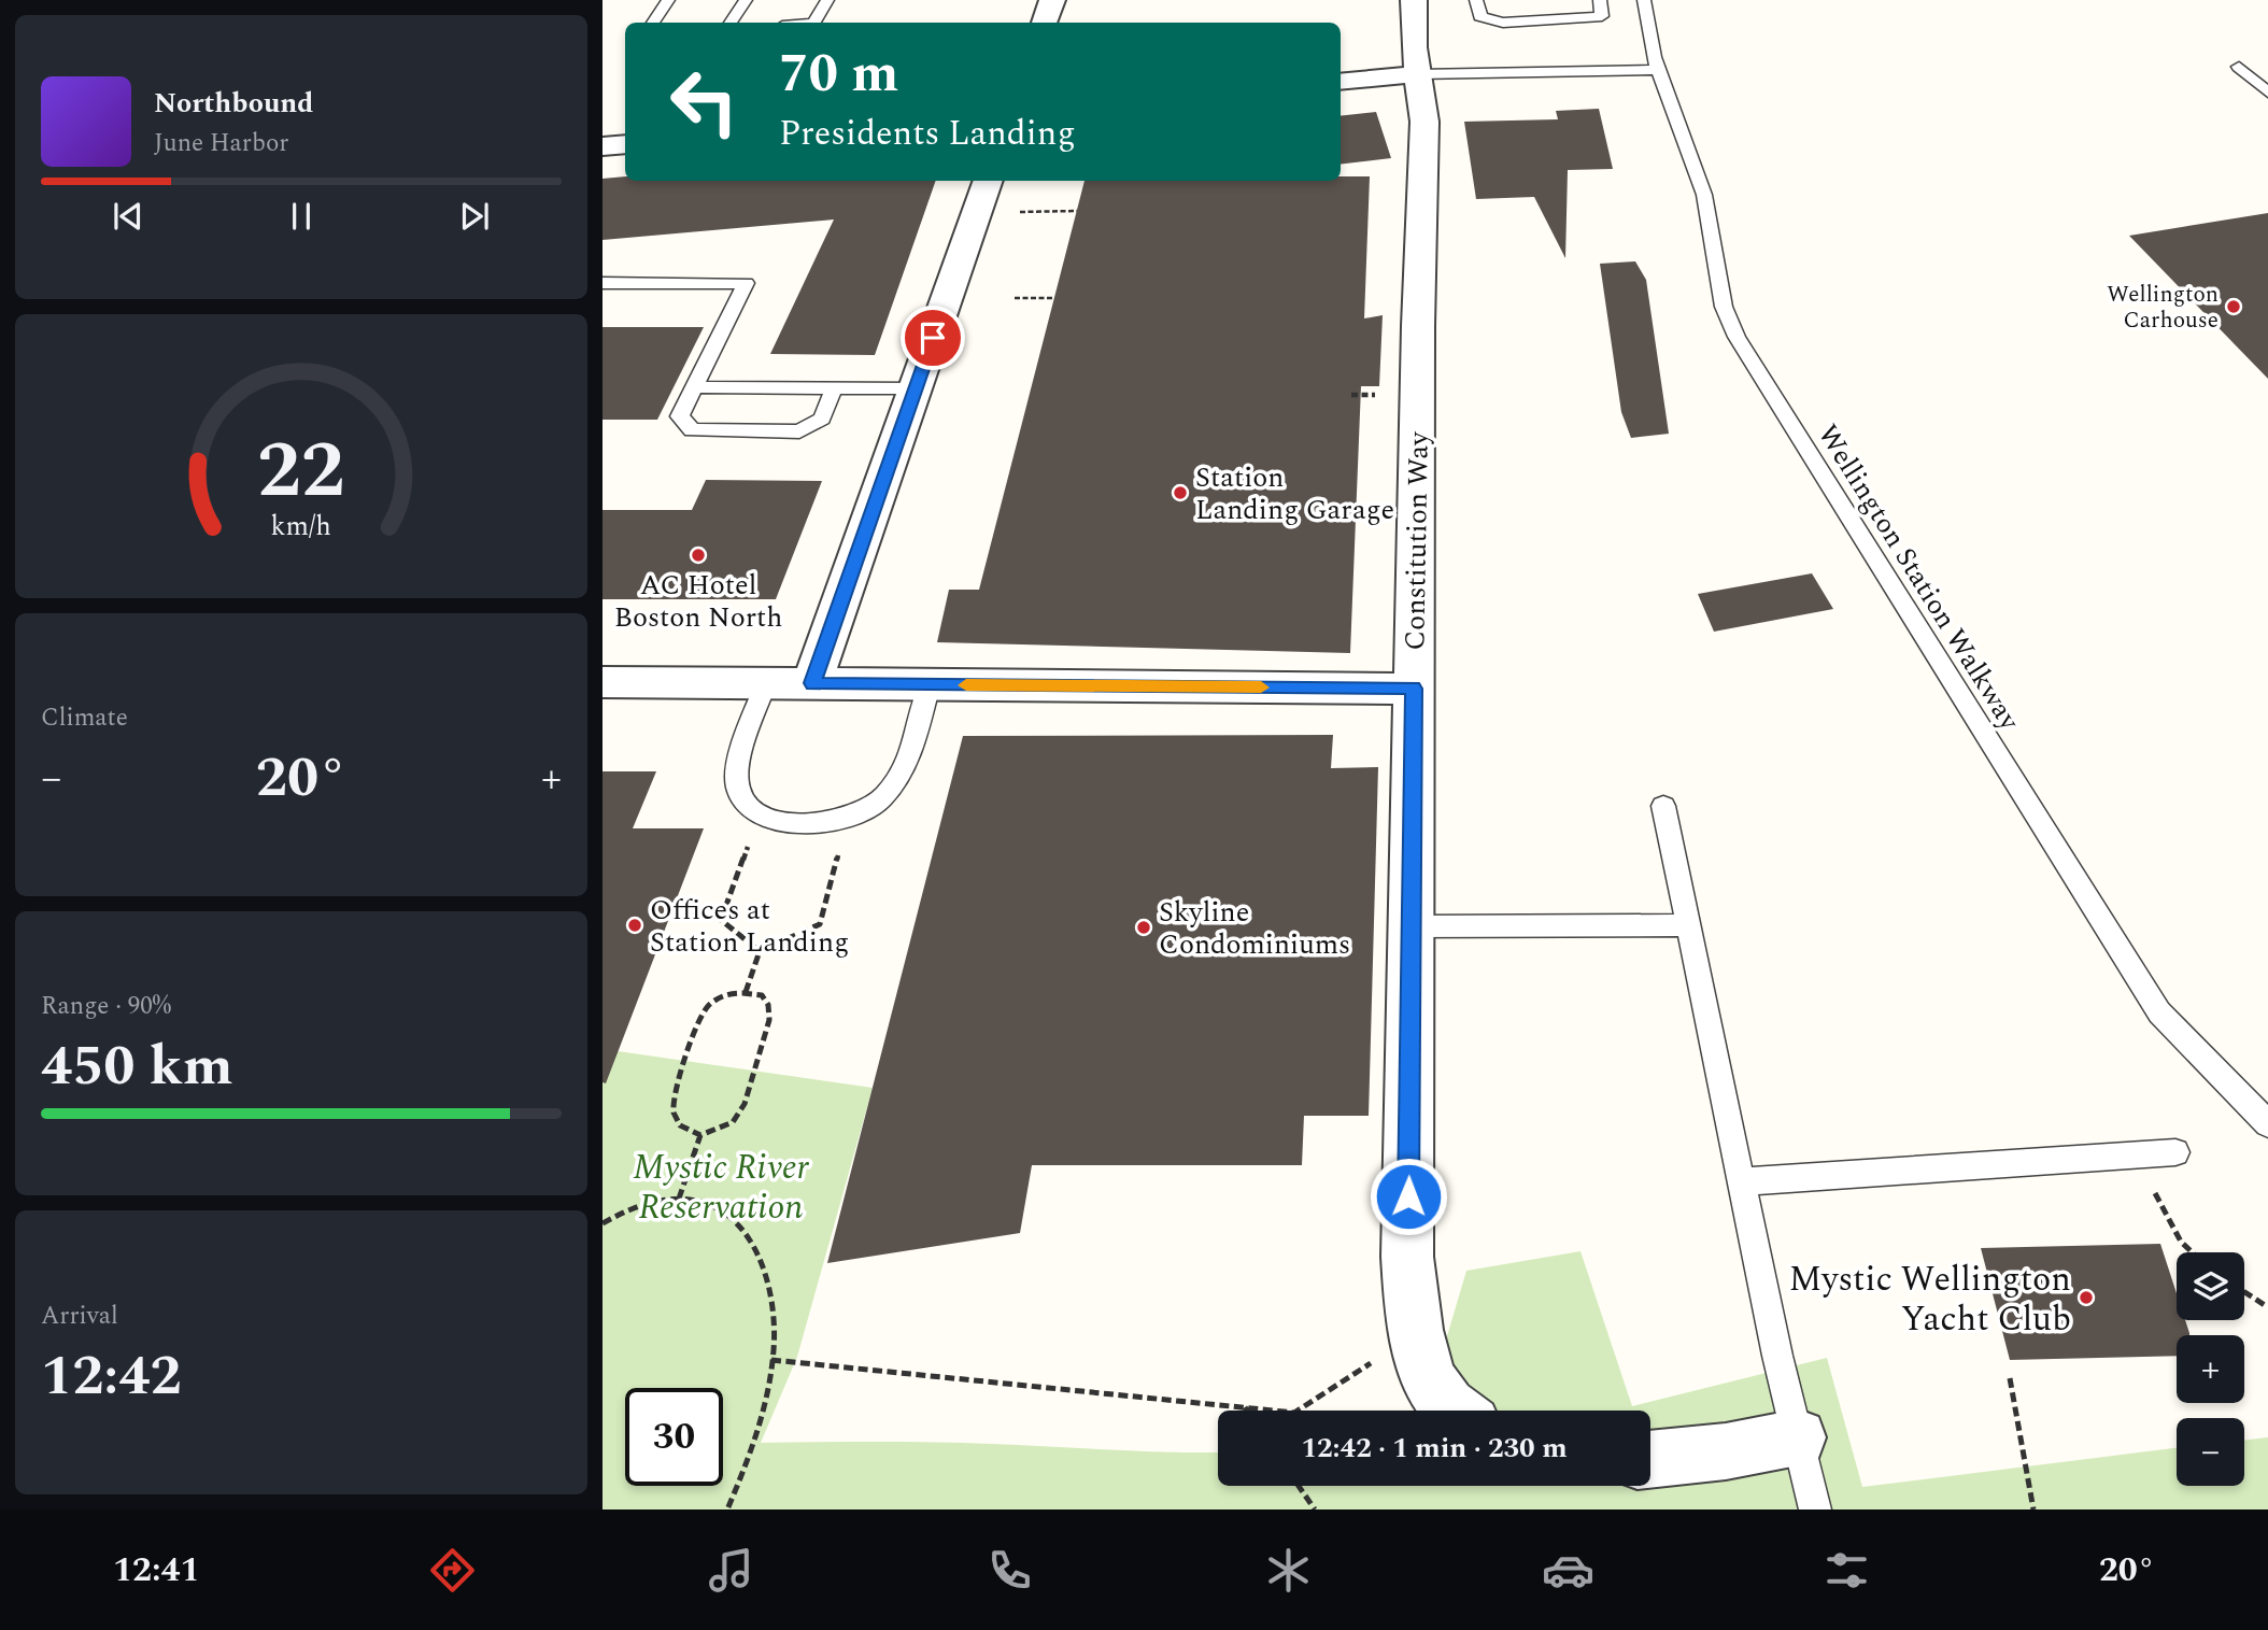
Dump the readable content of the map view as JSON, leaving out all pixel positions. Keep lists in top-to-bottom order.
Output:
{
  "streets": {
    "street": ["Constitution Way"],
    "lane": ["Wellington Station Walkway"]
  },
  "parks": ["Mystic River Reservation"],
  "places": [
    "Wellington Carhouse",
    "Station Landing Garage",
    "AC Hotel Boston North",
    "Offices at Station Landing",
    "Skyline Condominiums",
    "Mystic Wellington Yacht Club"
  ],
  "page": {
    "turn": ["70 m", "Presidents Landing"],
    "song": ["Northbound", "June Harbor"],
    "tile": [
      "Climate",
      ["Range · 90%", "450 km"],
      ["Arrival", "12:42"]
    ],
    "heat": ["−", "20°", "+"],
    "map_buttons": ["+", "−"],
    "limit": "30",
    "trip": "12:42 · 1 min · 230 m",
    "tabs": ["12:41", "20°"],
    "gauge": ["22", "km/h"]
  }
}
